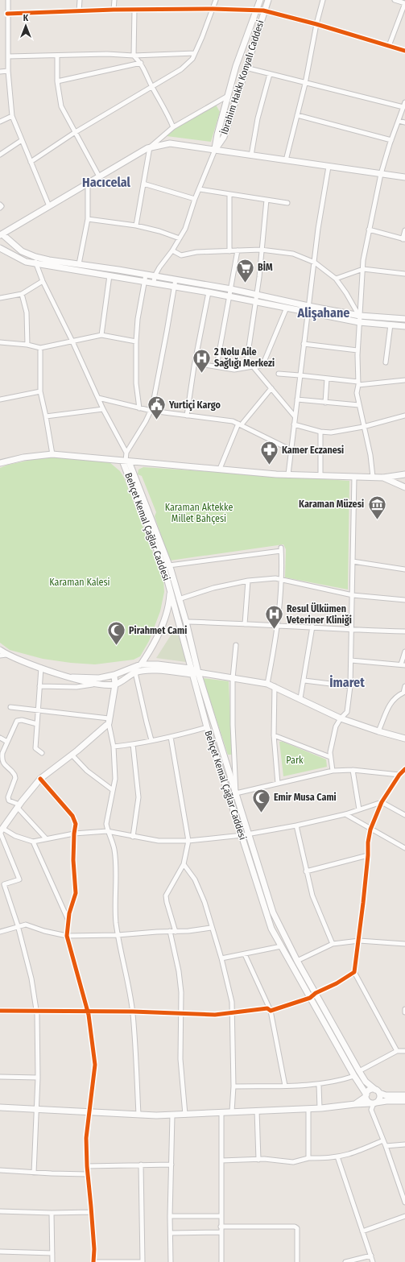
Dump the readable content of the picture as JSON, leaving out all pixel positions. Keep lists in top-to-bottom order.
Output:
{
  "streets": {
    "main road": ["İbrahim Hakkı Konyalı Caddesi", "Behçet Kemal Çağlar Caddesi"]
  },
  "districts": ["Hacıcelal", "Alişahane", "İmaret"],
  "parks": ["Karaman Aktekke Millet Bahçesi", "Karaman Kalesi", "Park"],
  "places": {
    "supermarket": ["BİM"],
    "hospital": ["2 Nolu Aile Sağlığı Merkezi", "Resul Ülkümen Veteriner Kliniği"],
    "public building": ["Yurtiçi Kargo"],
    "pharmacy": ["Kamer Eczanesi"],
    "museum": ["Karaman Müzesi"],
    "mosque": ["Pirahmet Cami", "Emir Musa Cami"]
  },
  "north": "top"
}
